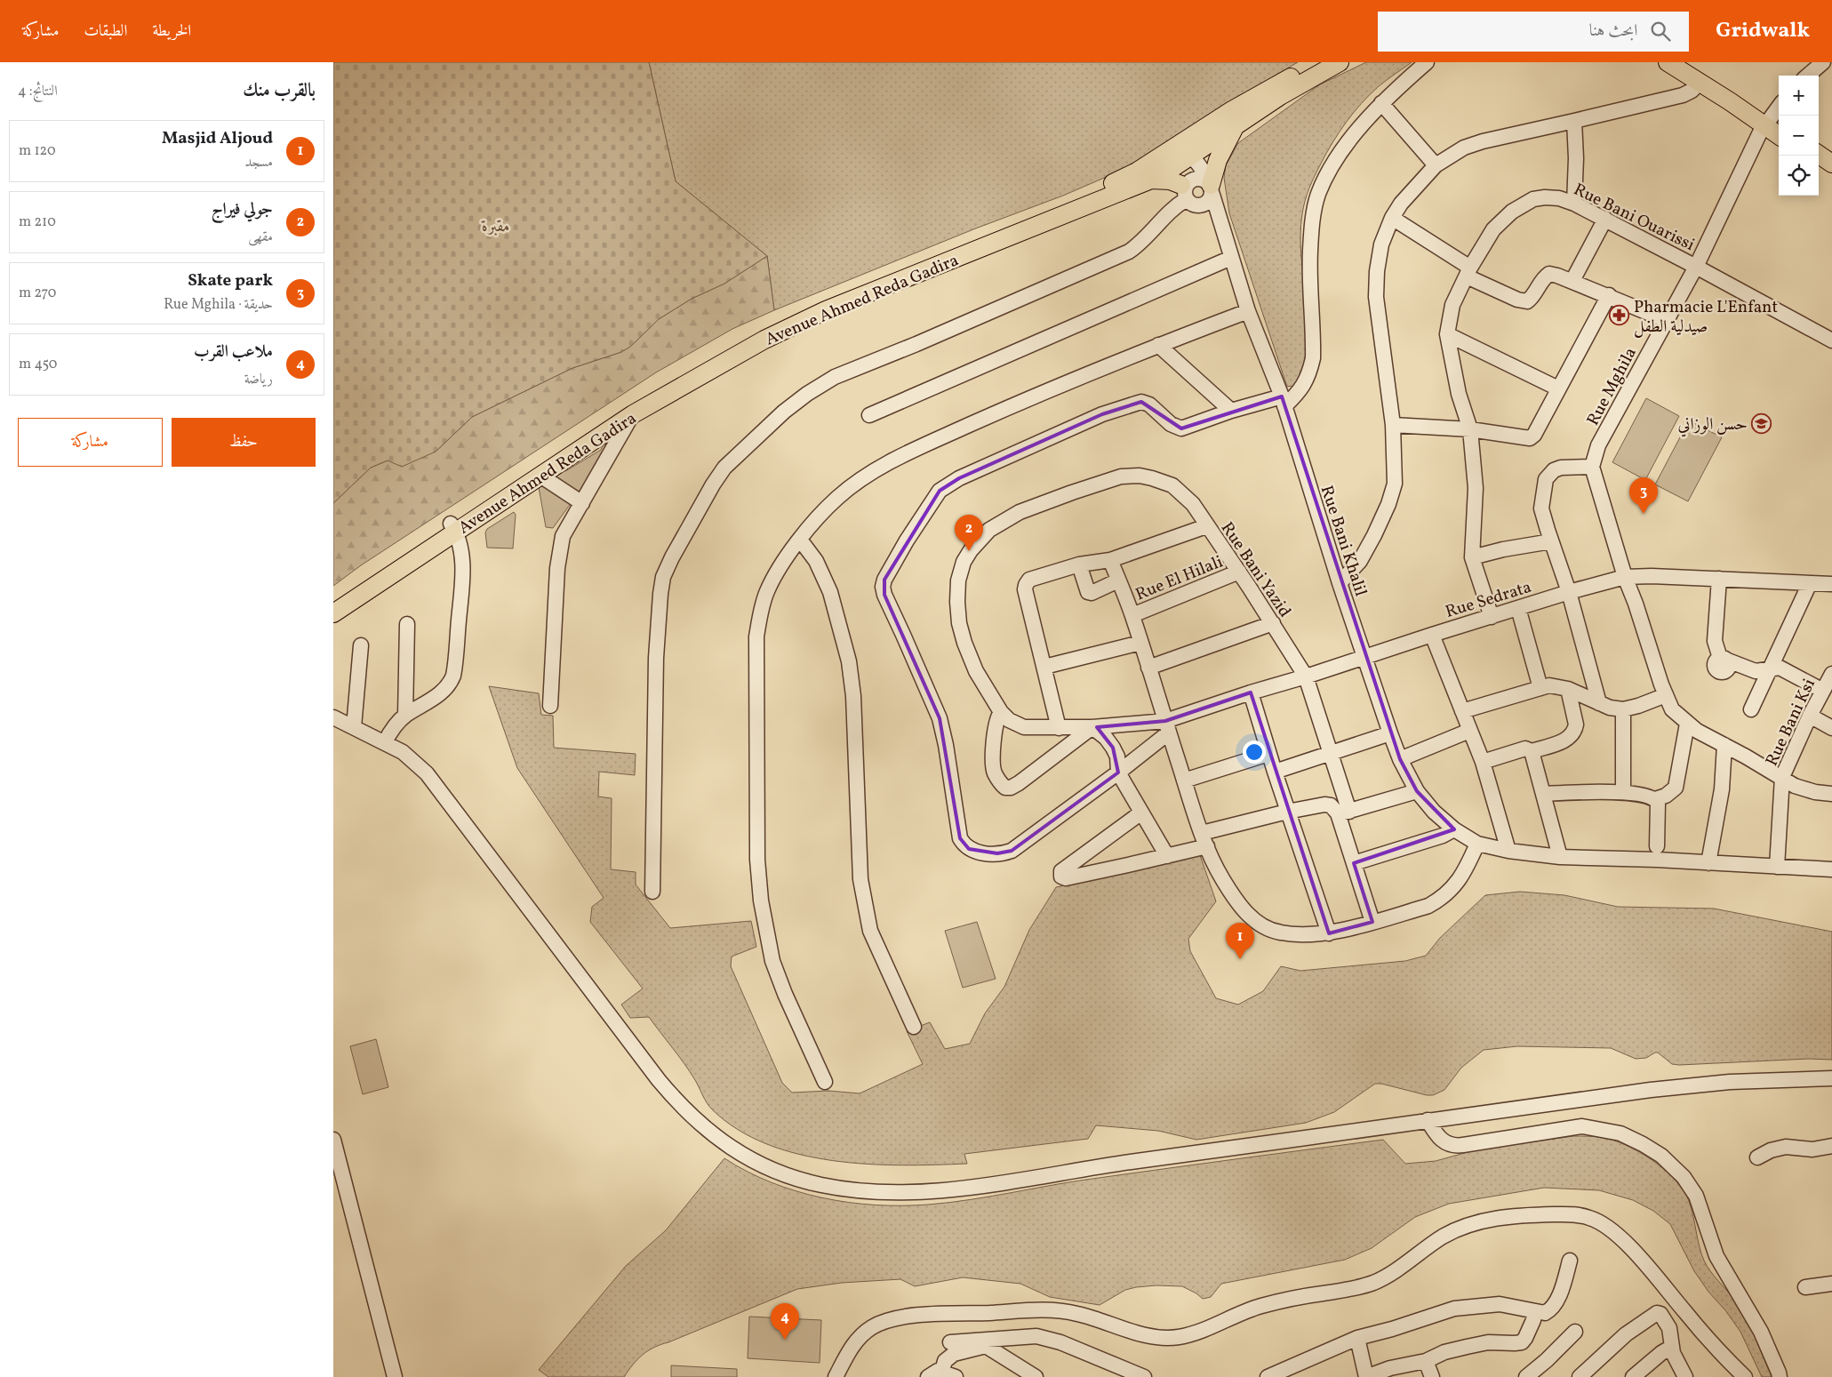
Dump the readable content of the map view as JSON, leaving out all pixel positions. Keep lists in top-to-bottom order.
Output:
{
  "streets": {
    "main road": ["Avenue Ahmed Reda Gadira"],
    "street": [
      "Rue Bani Ouarissi",
      "Rue Mghila",
      "Rue Bani Khalil",
      "Rue Bani Yazid",
      "Rue El Hilali",
      "Rue Sedrata",
      "Rue Bani Ksi"
    ]
  },
  "crossings": [
    ["Rue Bani Ouarissi", "Rue Mghila"],
    ["Rue Bani Ouarissi", "Rue Sedrata"],
    ["Avenue Ahmed Reda Gadira", "Rue Bani Khalil"],
    ["Rue Bani Khalil", "Rue Sedrata"],
    ["Rue Bani Khalil", "Rue Bani Ksi"],
    ["Rue Bani Yazid", "Rue El Hilali"],
    ["Rue Bani Yazid", "Rue Sedrata"]
  ],
  "parks": ["مقبرة"],
  "places": {
    "pharmacy": ["Pharmacie L'Enfant صيدلية الطفل"],
    "school or university": ["حسن الوزاني"]
  },
  "page": {
    "header": "Gridwalk",
    "search": "ابحث هنا",
    "nav": ["الخريطة", "الطبقات", "مشاركة"],
    "heading": ["بالقرب منك", "النتائج: 4"],
    "map_buttons": ["+", "−"],
    "list": [
      {
        "mark": "1",
        "name": "Masjid Aljoud",
        "note": "مسجد",
        "value": "120 m"
      },
      {
        "mark": "2",
        "name": "جولي فيراج",
        "note": "مقهى",
        "value": "210 m"
      },
      {
        "mark": "3",
        "name": "Skate park",
        "note": "حديقة · Rue Mghila",
        "value": "270 m"
      },
      {
        "mark": "4",
        "name": "ملاعب القرب",
        "note": "رياضة",
        "value": "450 m"
      }
    ],
    "buttons": ["حفظ", "مشاركة"],
    "pins": [
      "3",
      "2",
      "1",
      "4"
    ]
  }
}
